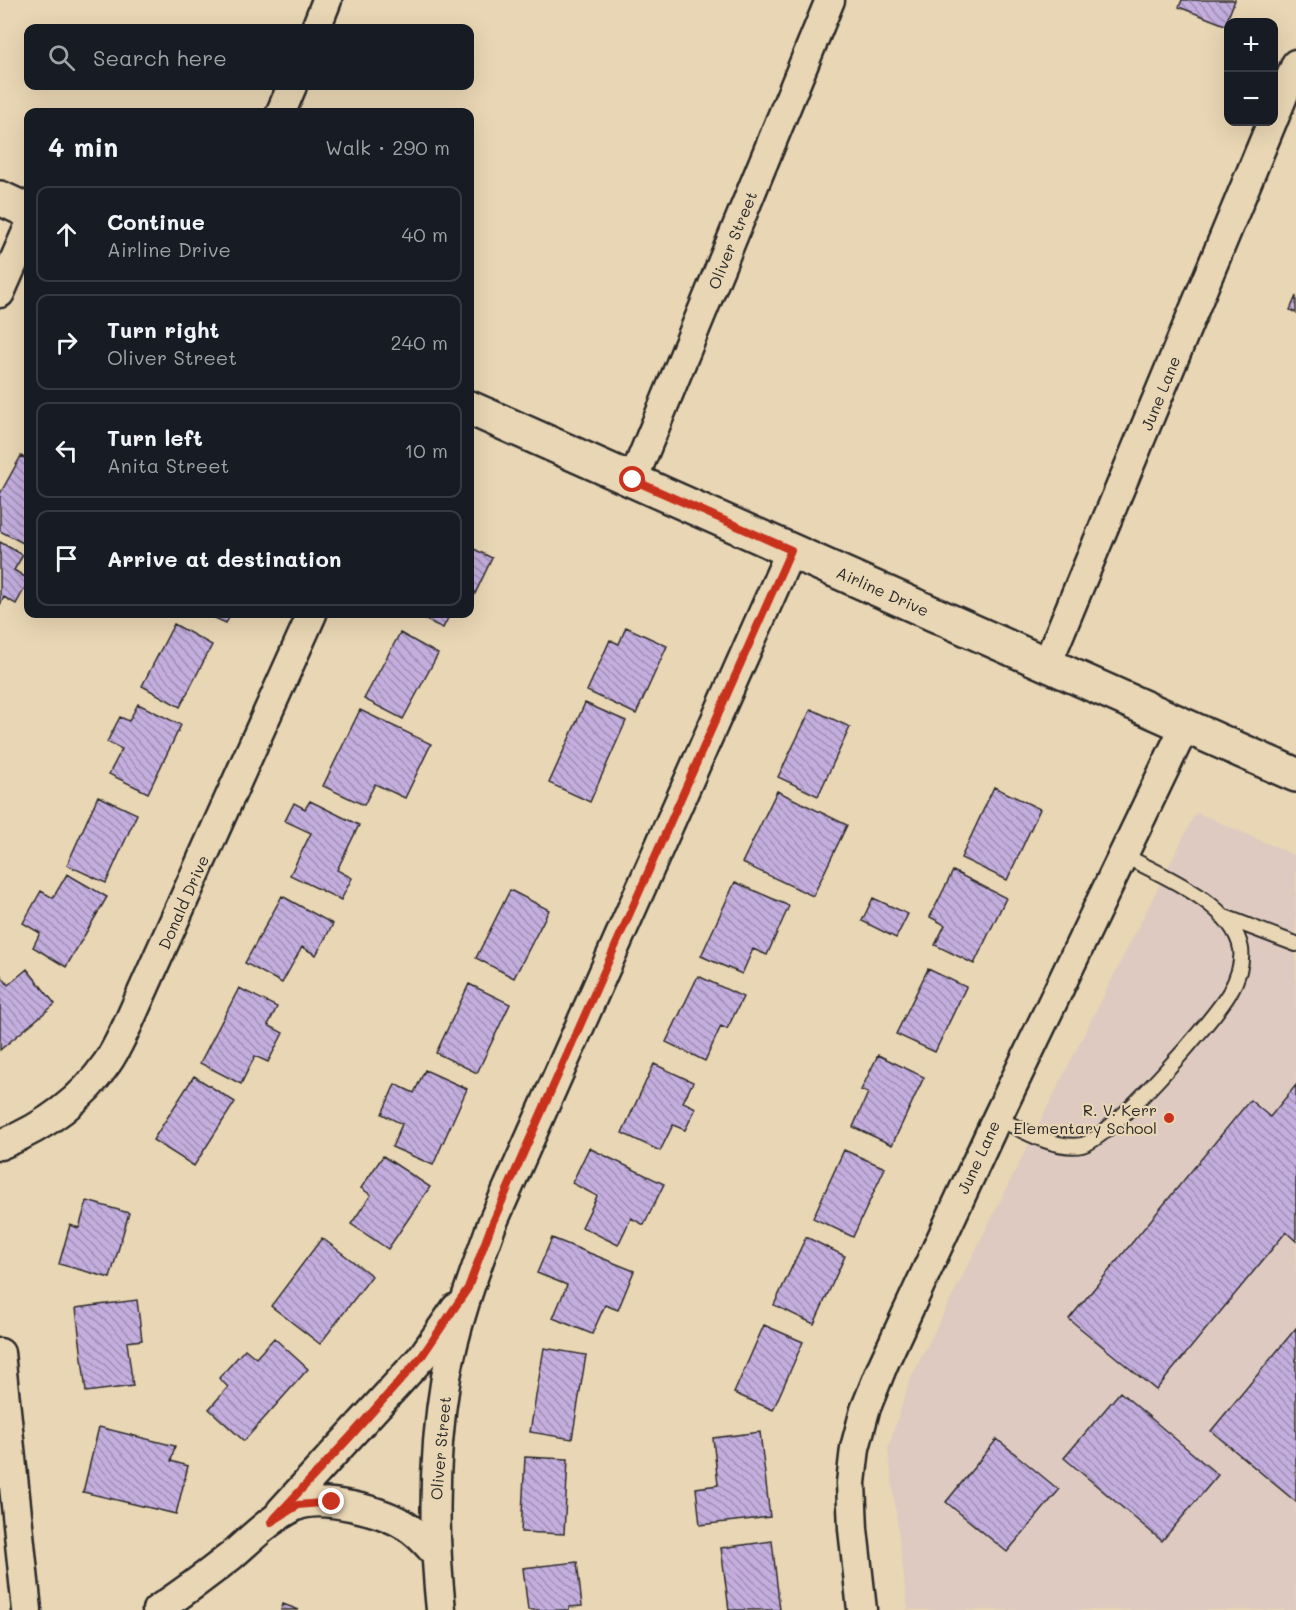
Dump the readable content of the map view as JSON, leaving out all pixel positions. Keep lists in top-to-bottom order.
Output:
{
  "streets": {
    "main road": ["Airline Drive"],
    "street": ["Oliver Street", "June Lane", "Donald Drive"]
  },
  "crossings": [
    ["Oliver Street", "Airline Drive"],
    ["June Lane", "Airline Drive"]
  ],
  "places": ["R. V. Kerr Elementary School"],
  "page": {
    "map_buttons": ["+", "−"],
    "search": "Search here",
    "heading": ["4 min", "Walk · 290 m"],
    "list": [
      ["Continue", "Airline Drive", "40 m"],
      ["Turn right", "Oliver Street", "240 m"],
      ["Turn left", "Anita Street", "10 m"],
      "Arrive at destination"
    ]
  }
}
